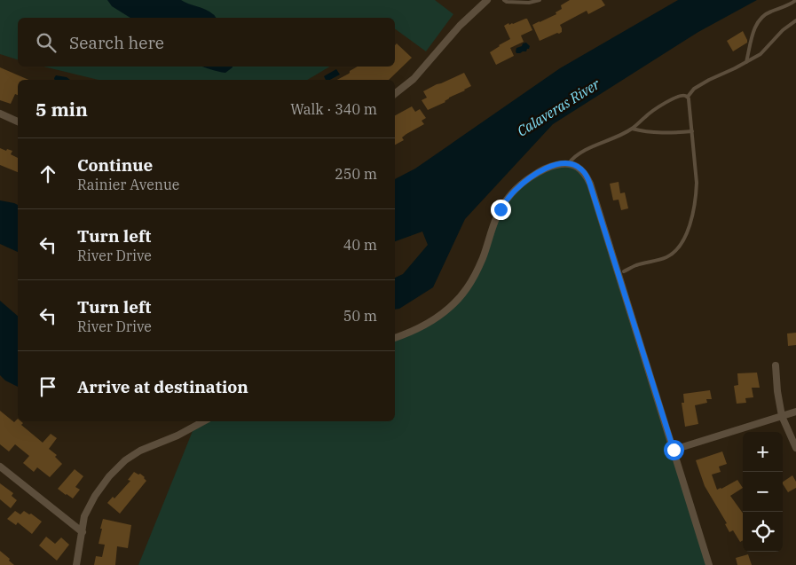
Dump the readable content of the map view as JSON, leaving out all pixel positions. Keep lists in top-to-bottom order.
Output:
{
  "water": ["Calaveras River"],
  "page": {
    "search": "Search here",
    "heading": ["5 min", "Walk · 340 m"],
    "list": [
      ["Continue", "Rainier Avenue", "250 m"],
      ["Turn left", "River Drive", "40 m"],
      ["Turn left", "River Drive", "50 m"],
      "Arrive at destination"
    ],
    "map_buttons": ["+", "−"]
  }
}
